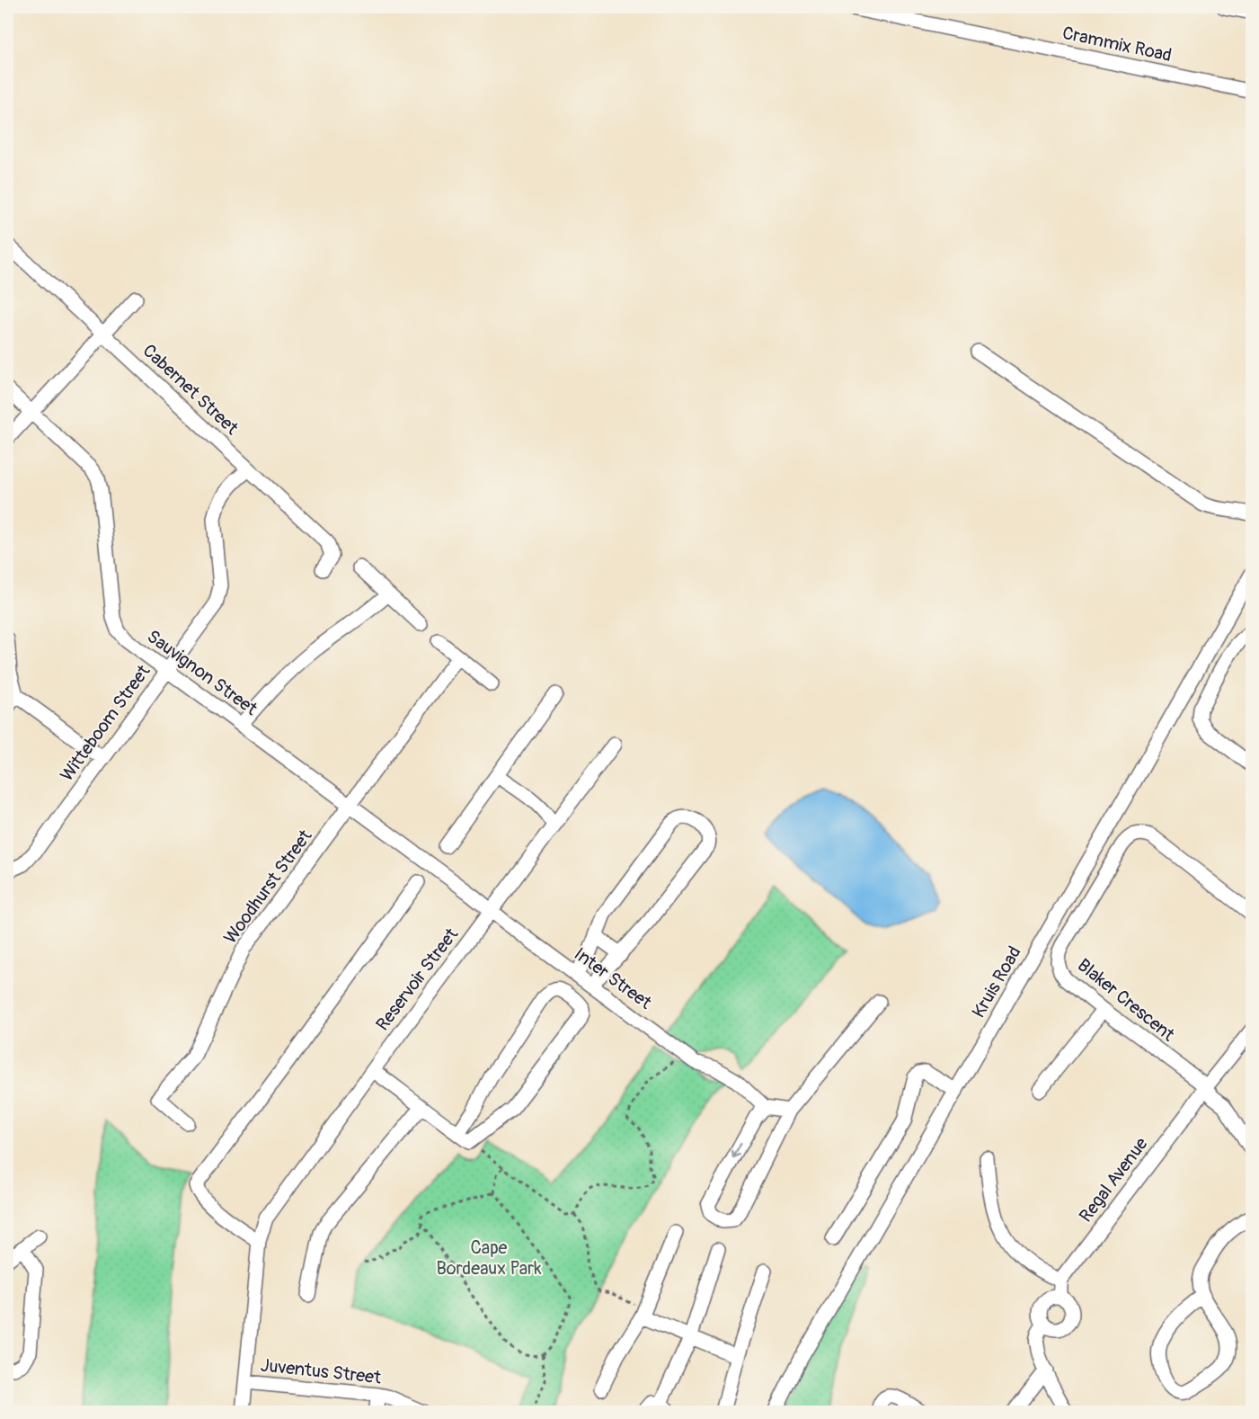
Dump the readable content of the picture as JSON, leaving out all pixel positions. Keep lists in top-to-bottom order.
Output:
{
  "streets": {
    "street": [
      "Crammix Road",
      "Cabernet Street",
      "Sauvignon Street",
      "Witteboom Street",
      "Woodhurst Street",
      "Inter Street",
      "Reservoir Street",
      "Kruis Road",
      "Blaker Crescent",
      "Regal Avenue",
      "Juventus Street"
    ]
  },
  "crossings": [
    ["Cabernet Street", "Witteboom Street"],
    ["Sauvignon Street", "Witteboom Street"],
    ["Sauvignon Street", "Woodhurst Street"],
    ["Sauvignon Street", "Inter Street"],
    ["Sauvignon Street", "Reservoir Street"],
    ["Inter Street", "Reservoir Street"],
    ["Reservoir Street", "Juventus Street"],
    ["Blaker Crescent", "Regal Avenue"]
  ],
  "parks": ["Cape Bordeaux Park"]
}
